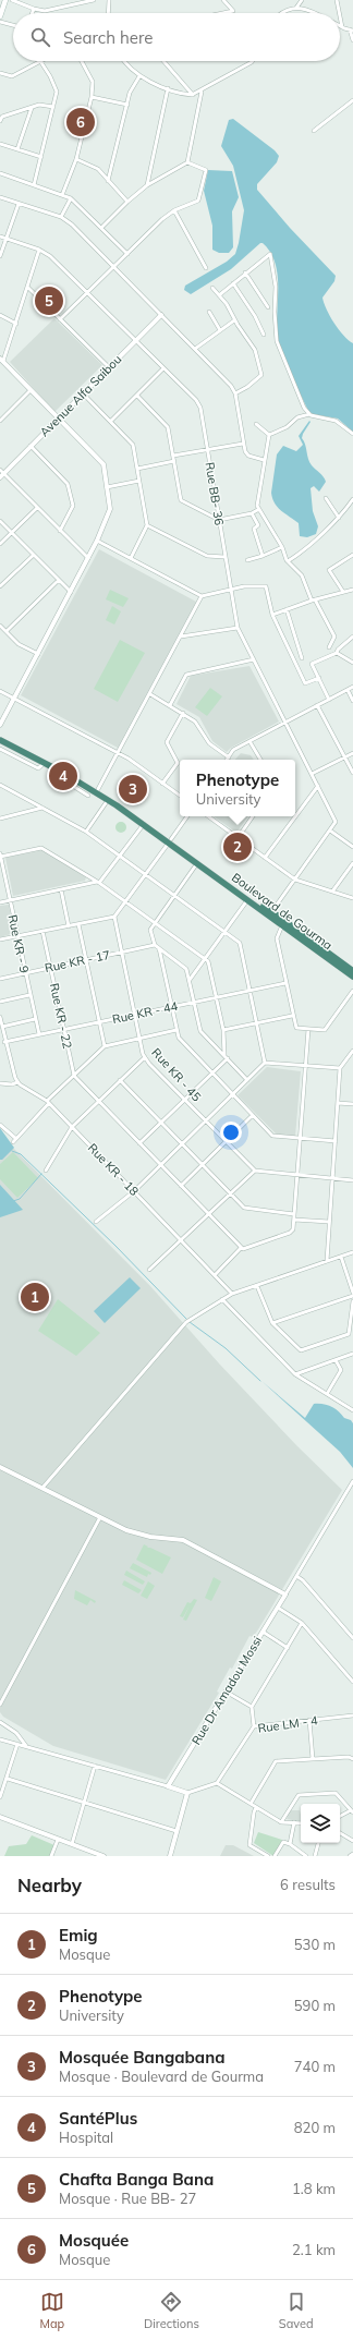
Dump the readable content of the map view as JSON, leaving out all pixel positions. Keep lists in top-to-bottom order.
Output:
{
  "streets": {
    "highway": ["Boulevard de Gourma"],
    "street": [
      "Avenue Alfa Saibou",
      "Rue BB- 36",
      "Rue KR - 9",
      "Rue KR - 17",
      "Rue KR - 44",
      "Rue KR - 22",
      "Rue KR - 45",
      "Rue KR - 18",
      "Rue Dr Amadou Mossi",
      "Rue LM - 4"
    ]
  },
  "crossings": [
    ["Avenue Alfa Saibou", "Rue BB- 36"],
    ["Rue KR - 9", "Rue KR - 17"],
    ["Rue KR - 9", "Rue KR - 44"],
    ["Rue KR - 17", "Rue KR - 22"],
    ["Rue KR - 17", "Rue KR - 45"],
    ["Rue KR - 44", "Rue KR - 22"],
    ["Rue KR - 44", "Rue KR - 45"]
  ],
  "page": {
    "search": "Search here",
    "pins": [
      "6",
      "5",
      "4",
      "3",
      "2",
      "1"
    ],
    "popup": ["Phenotype", "University"],
    "heading": ["Nearby", "6 results"],
    "list": [
      {
        "mark": "1",
        "name": "Emig",
        "note": "Mosque",
        "value": "530 m"
      },
      {
        "mark": "2",
        "name": "Phenotype",
        "note": "University",
        "value": "590 m"
      },
      {
        "mark": "3",
        "name": "Mosquée Bangabana",
        "note": "Mosque · Boulevard de Gourma",
        "value": "740 m"
      },
      {
        "mark": "4",
        "name": "SantéPlus",
        "note": "Hospital",
        "value": "820 m"
      },
      {
        "mark": "5",
        "name": "Chafta Banga Bana",
        "note": "Mosque · Rue BB- 27",
        "value": "1.8 km"
      },
      {
        "mark": "6",
        "name": "Mosquée",
        "note": "Mosque",
        "value": "2.1 km"
      }
    ],
    "nav": ["Map", "Directions", "Saved"]
  }
}
